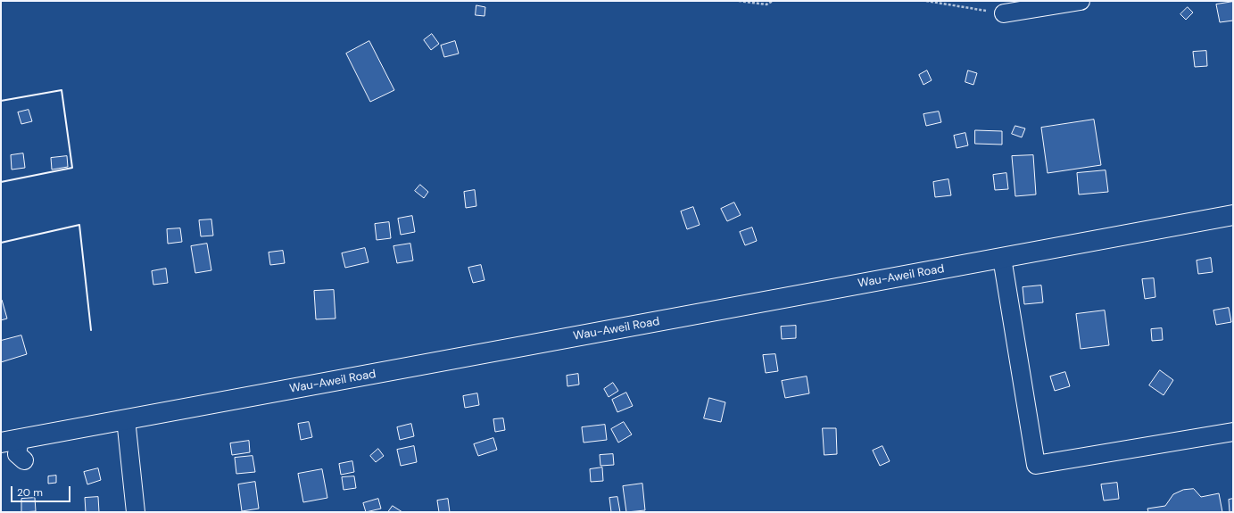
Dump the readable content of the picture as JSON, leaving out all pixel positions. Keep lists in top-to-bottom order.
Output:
{
  "streets": {
    "main road": ["Wau-Aweil Road"]
  },
  "scale_bar": "20 m"
}
